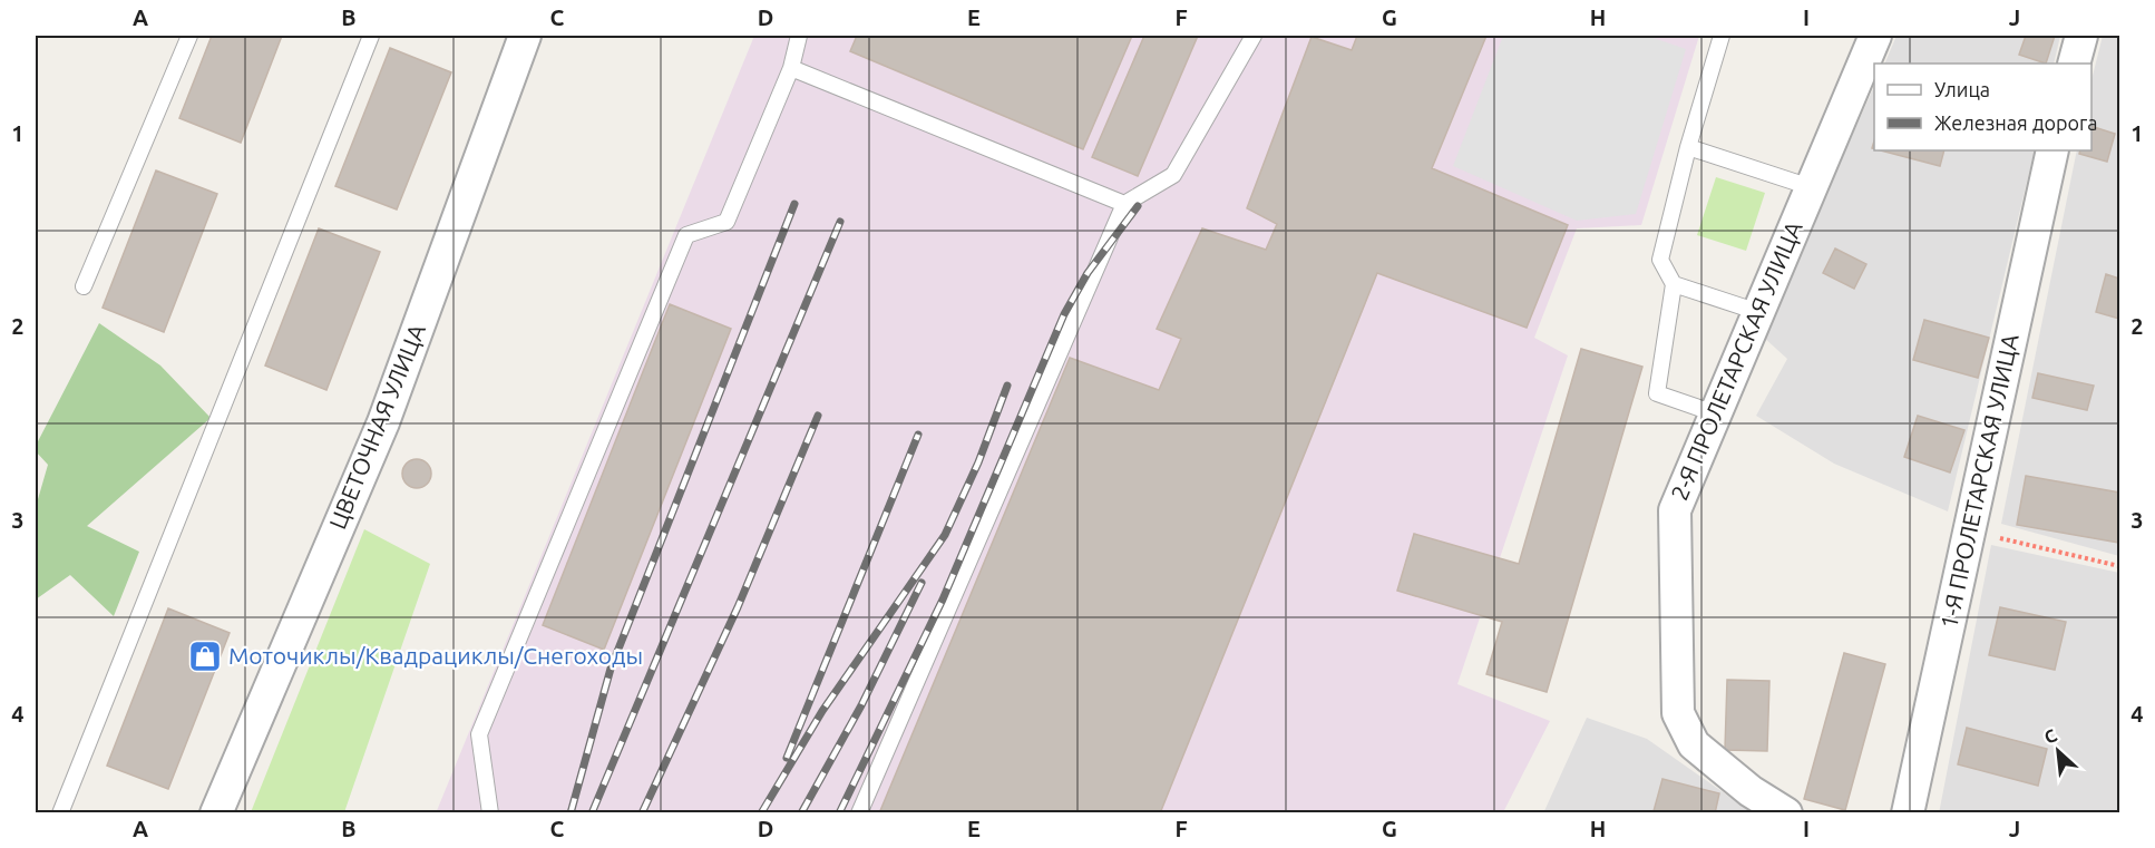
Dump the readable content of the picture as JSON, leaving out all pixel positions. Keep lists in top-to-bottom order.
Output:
{
  "streets": {
    "street": ["2-Я ПРОЛЕТАРСКАЯ УЛИЦА", "ЦВЕТОЧНАЯ УЛИЦА", "1-Я ПРОЛЕТАРСКАЯ УЛИЦА"]
  },
  "places": {
    "shop": ["Моточиклы/Квадрациклы/Снегоходы"]
  },
  "legend": ["Улица", "Железная дорога"],
  "north": "top left",
  "grid": {
    "columns": [
      "A",
      "B",
      "C",
      "D",
      "E",
      "F",
      "G",
      "H",
      "I",
      "J"
    ],
    "rows": [
      "1",
      "2",
      "3",
      "4"
    ]
  }
}
